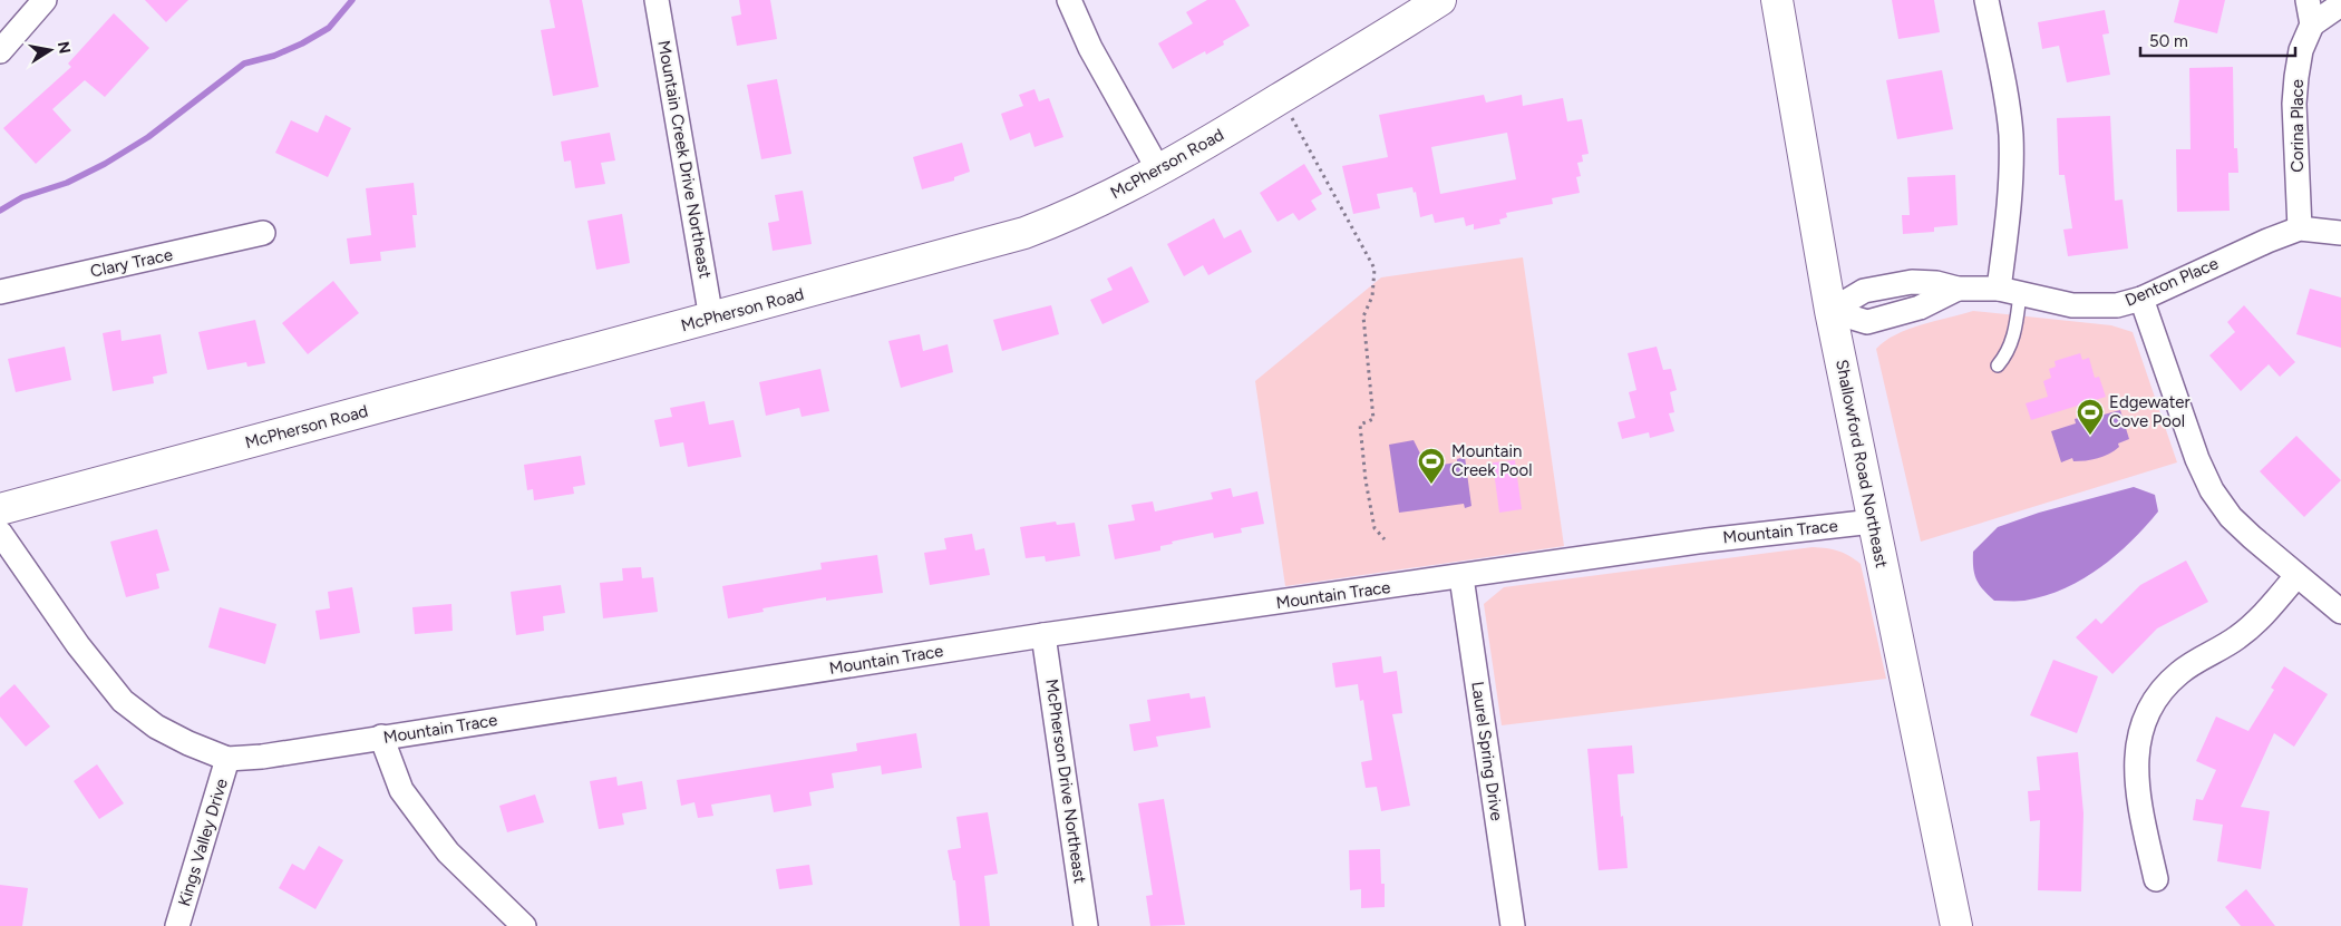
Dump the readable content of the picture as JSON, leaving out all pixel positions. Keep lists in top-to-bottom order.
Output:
{
  "streets": {
    "street": [
      "Corina Place",
      "Mountain Creek Drive Northeast",
      "McPherson Road",
      "Clary Trace",
      "Denton Place",
      "Shallowford Road Northeast",
      "Mountain Trace",
      "Laurel Spring Drive",
      "McPherson Drive Northeast",
      "Kings Valley Drive"
    ]
  },
  "crossings": [
    ["Corina Place", "Denton Place"],
    ["Mountain Creek Drive Northeast", "McPherson Road"],
    ["Denton Place", "Shallowford Road Northeast"],
    ["Shallowford Road Northeast", "Mountain Trace"],
    ["Mountain Trace", "Laurel Spring Drive"],
    ["Mountain Trace", "McPherson Drive Northeast"],
    ["Mountain Trace", "Kings Valley Drive"]
  ],
  "places": {
    "sports": ["Edgewater Cove Pool", "Mountain Creek Pool"]
  },
  "scale_bar": "50 m",
  "north": "right"
}
